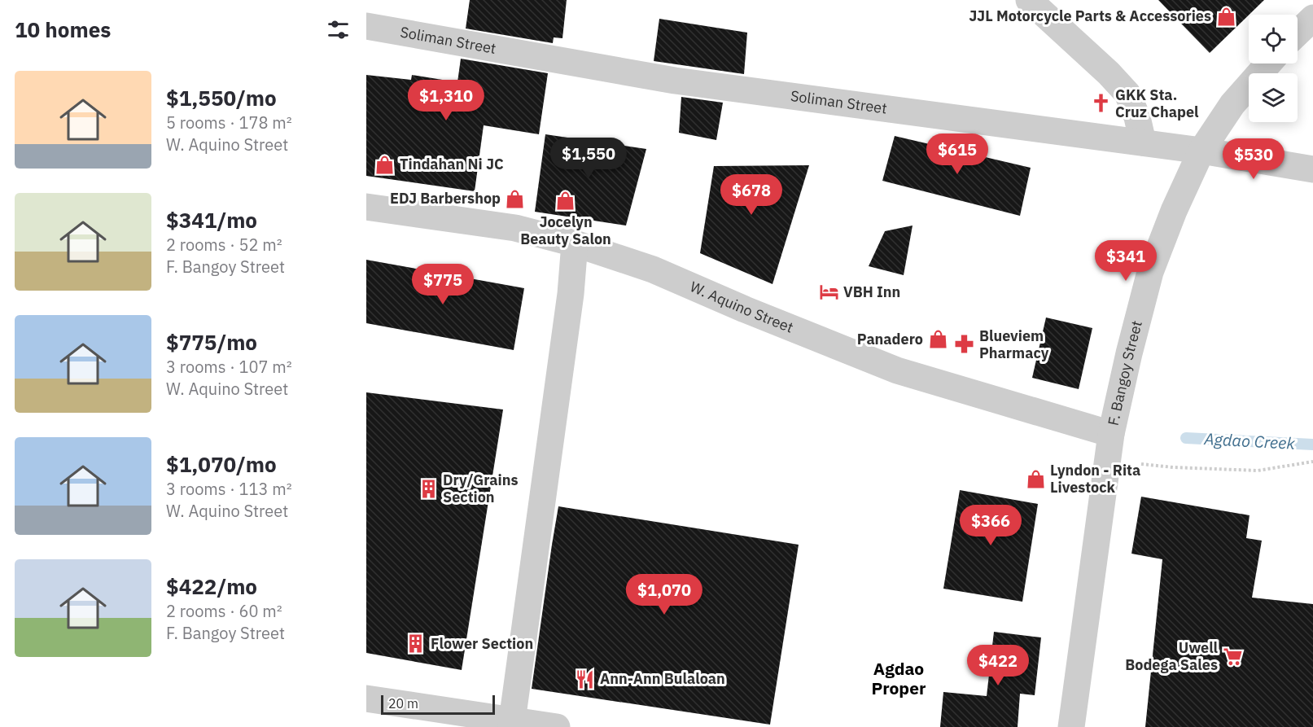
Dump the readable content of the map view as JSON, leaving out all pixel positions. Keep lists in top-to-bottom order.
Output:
{
  "streets": {
    "street": ["Soliman Street", "W. Aquino Street", "F. Bangoy Street"]
  },
  "crossings": [
    ["Soliman Street", "F. Bangoy Street"],
    ["W. Aquino Street", "F. Bangoy Street"]
  ],
  "districts": ["Agdao Proper"],
  "water": ["Agdao Creek"],
  "places": {
    "shop": [
      "JJL Motorcycle Parts & Accessories",
      "Tindahan Ni JC",
      "EDJ Barbershop",
      "Jocelyn Beauty Salon",
      "Panadero",
      "Lyndon - Rita Livestock"
    ],
    "church": ["GKK Sta. Cruz Chapel"],
    "hotel": ["VBH Inn"],
    "pharmacy": ["Blueviem Pharmacy"],
    "building": ["Dry/Grains Section", "Flower Section"],
    "supermarket": ["Uwell Bodega Sales"],
    "restaurant": ["Ann-Ann Bulaloan"]
  },
  "scale_bar": "20 m",
  "page": {
    "heading": "10 homes",
    "list": [
      {
        "name": "$1,550/mo",
        "note": "5 rooms · 178 m² · W. Aquino Street"
      },
      {
        "name": "$341/mo",
        "note": "2 rooms · 52 m² · F. Bangoy Street"
      },
      {
        "name": "$775/mo",
        "note": "3 rooms · 107 m² · W. Aquino Street"
      },
      {
        "name": "$1,070/mo",
        "note": "3 rooms · 113 m² · W. Aquino Street"
      },
      {
        "name": "$422/mo",
        "note": "2 rooms · 60 m² · F. Bangoy Street"
      }
    ],
    "price": [
      "$1,310",
      "$615",
      "$1,550",
      "$530",
      "$678",
      "$341",
      "$775",
      "$366",
      "$1,070",
      "$422"
    ],
    "scale": "20 m"
  }
}
